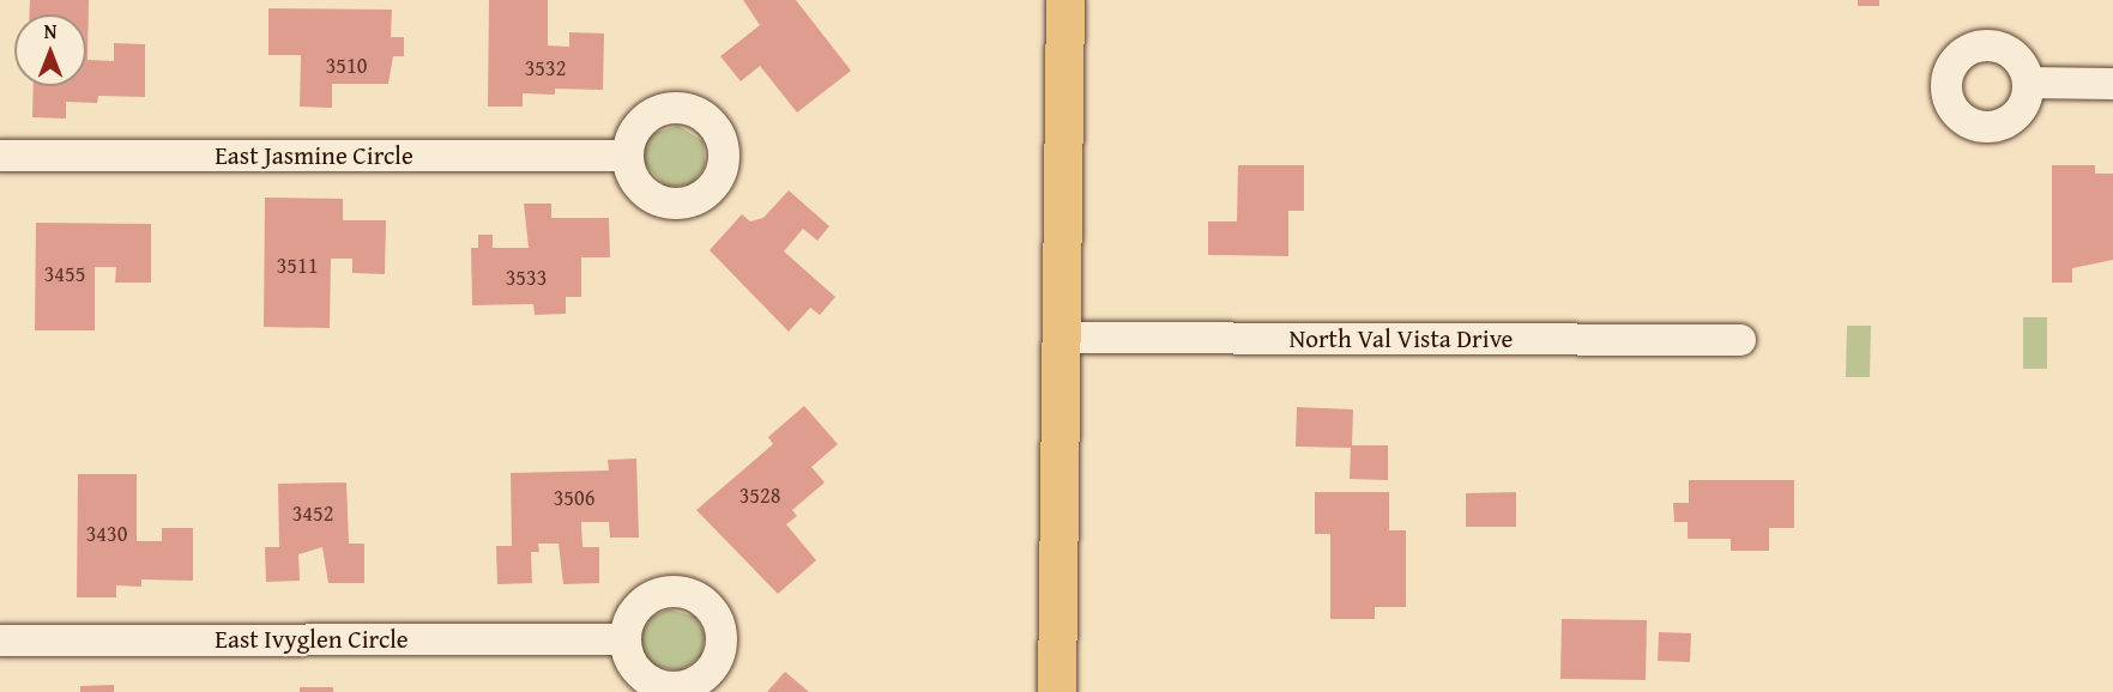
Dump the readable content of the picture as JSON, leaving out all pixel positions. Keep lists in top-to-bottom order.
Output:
{
  "streets": {
    "street": ["East Jasmine Circle", "North Val Vista Drive", "East Ivyglen Circle"]
  },
  "house_numbers": [
    "3510",
    "3532",
    "3511",
    "3455",
    "3533",
    "3528",
    "3506",
    "3452",
    "3430"
  ],
  "north": "top"
}
